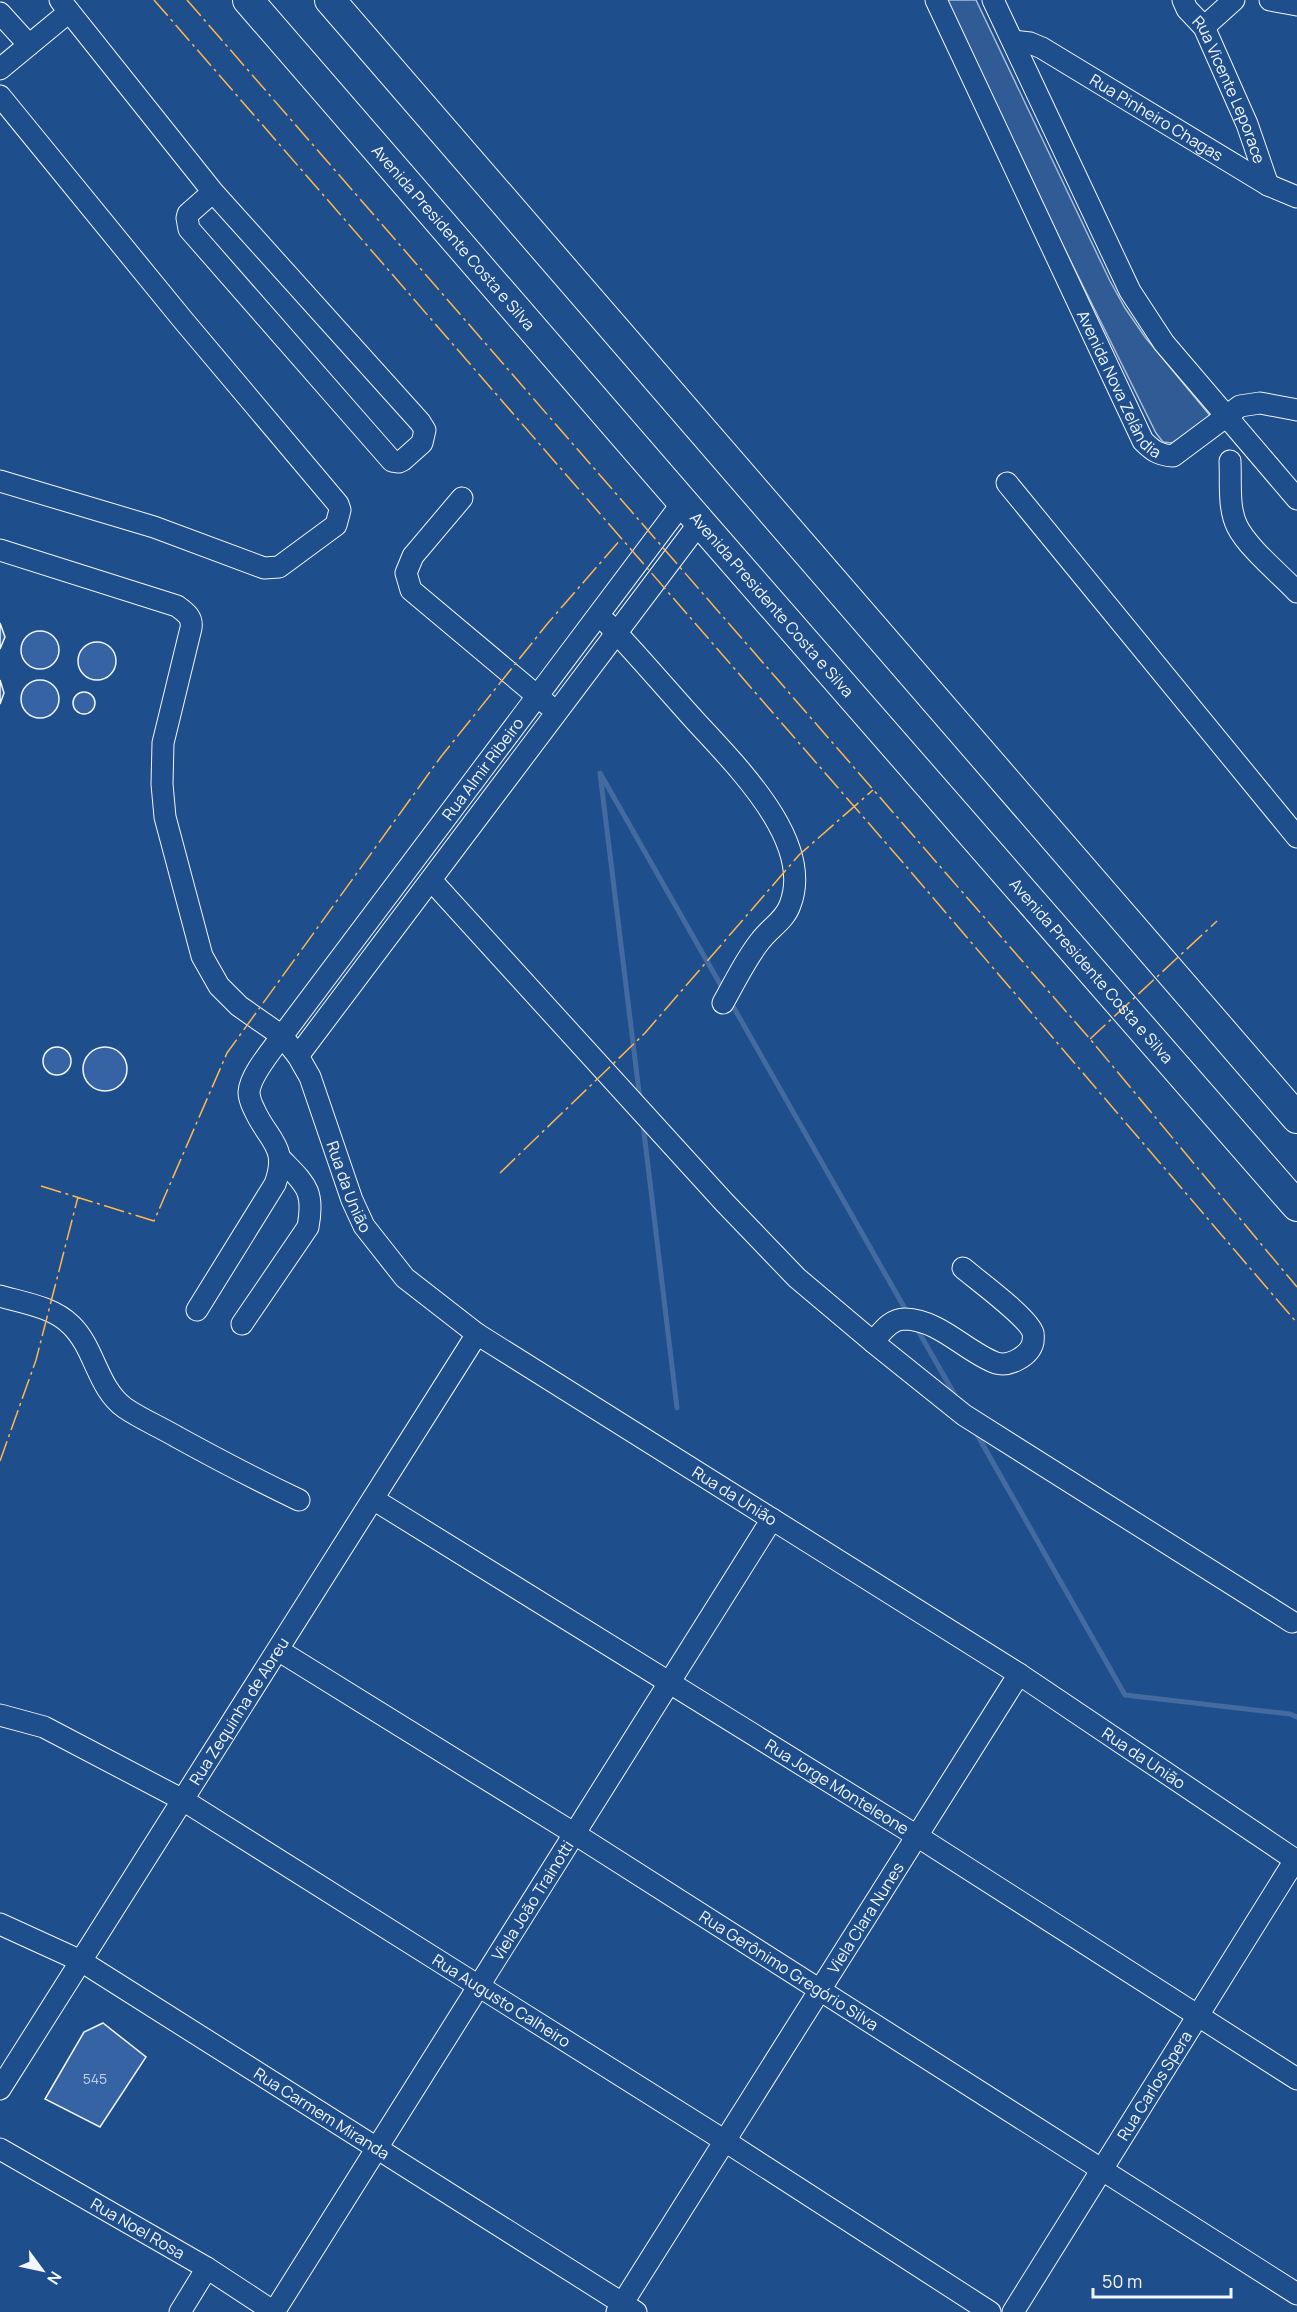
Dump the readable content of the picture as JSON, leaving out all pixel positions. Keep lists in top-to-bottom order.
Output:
{
  "streets": {
    "highway": ["Avenida Presidente Costa e Silva"],
    "street": [
      "Rua Vicente Leporace",
      "Rua Pinheiro Chagas",
      "Avenida Nova Zelândia",
      "Rua Almir Ribeiro",
      "Rua da União",
      "Rua Zequinha de Abreu",
      "Rua Jorge Monteleone",
      "Viela João Trainotti",
      "Viela Clara Nunes",
      "Rua Gerônimo Gregório Silva",
      "Rua Augusto Calheiro",
      "Rua Carlos Spera",
      "Rua Carmem Miranda",
      "Rua Noel Rosa"
    ]
  },
  "crossings": [
    ["Rua Vicente Leporace", "Rua Pinheiro Chagas"],
    ["Avenida Presidente Costa e Silva", "Rua Almir Ribeiro"],
    ["Rua Almir Ribeiro", "Rua da União"],
    ["Rua da União", "Rua Zequinha de Abreu"],
    ["Rua da União", "Viela João Trainotti"],
    ["Rua da União", "Viela Clara Nunes"],
    ["Rua da União", "Rua Carlos Spera"],
    ["Rua Zequinha de Abreu", "Rua Jorge Monteleone"],
    ["Rua Zequinha de Abreu", "Rua Gerônimo Gregório Silva"],
    ["Rua Zequinha de Abreu", "Rua Augusto Calheiro"],
    ["Rua Zequinha de Abreu", "Rua Carmem Miranda"],
    ["Rua Jorge Monteleone", "Viela João Trainotti"],
    ["Rua Jorge Monteleone", "Viela Clara Nunes"],
    ["Rua Jorge Monteleone", "Rua Carlos Spera"],
    ["Viela João Trainotti", "Rua Gerônimo Gregório Silva"],
    ["Viela João Trainotti", "Rua Augusto Calheiro"],
    ["Viela João Trainotti", "Rua Carmem Miranda"],
    ["Viela João Trainotti", "Rua Noel Rosa"],
    ["Viela Clara Nunes", "Rua Gerônimo Gregório Silva"],
    ["Viela Clara Nunes", "Rua Augusto Calheiro"],
    ["Viela Clara Nunes", "Rua Carmem Miranda"],
    ["Rua Gerônimo Gregório Silva", "Rua Carlos Spera"]
  ],
  "house_numbers": ["545"],
  "scale_bar": "50 m",
  "north": "bottom right"
}
